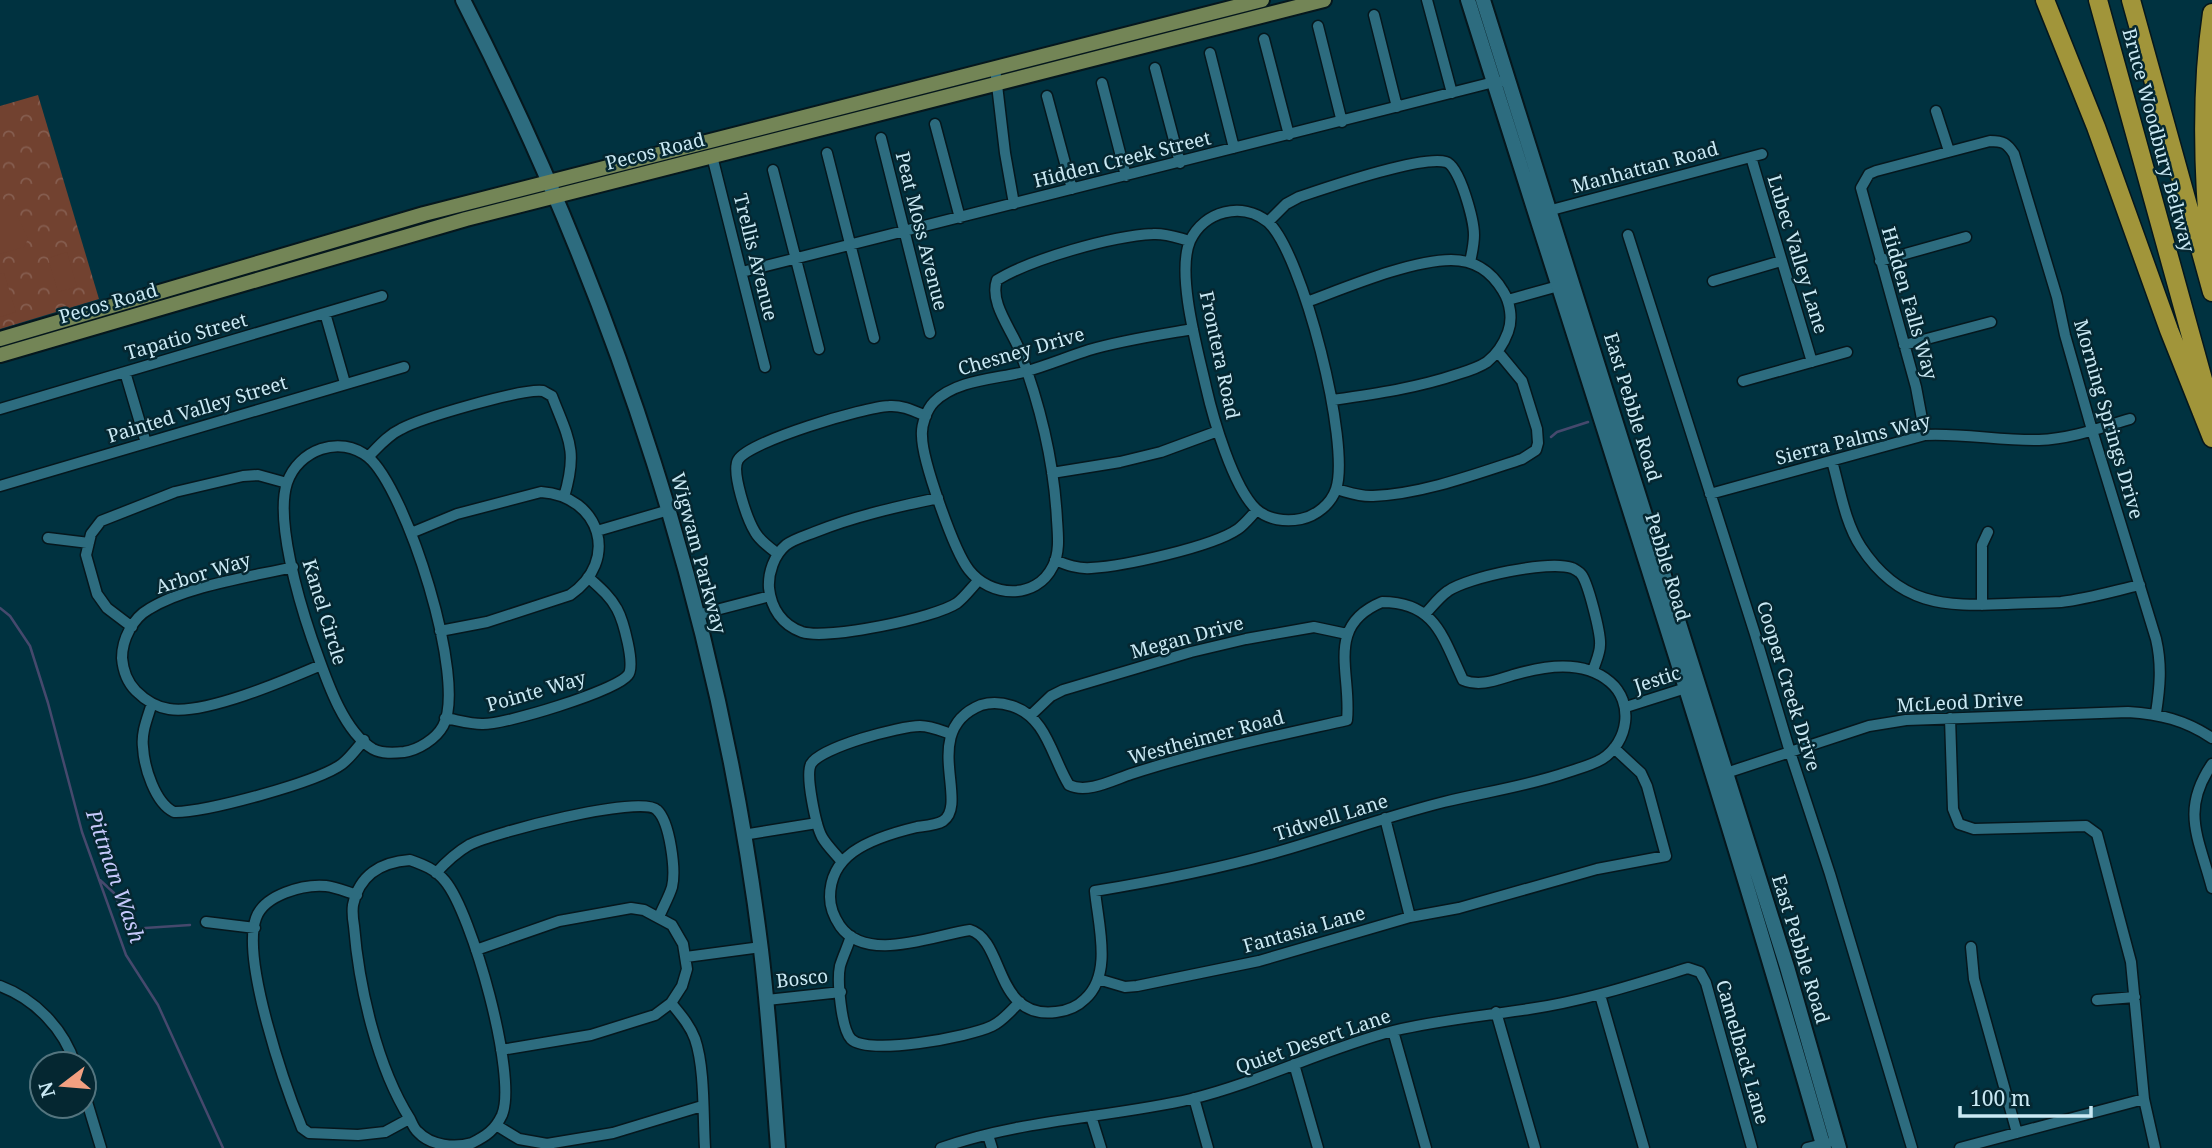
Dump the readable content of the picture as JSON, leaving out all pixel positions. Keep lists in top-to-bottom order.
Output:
{
  "streets": {
    "highway": ["Bruce Woodbury Beltway"],
    "main road": ["Pecos Road", "East Pebble Road", "Wigwam Parkway"],
    "street": [
      "Hidden Creek Street",
      "Manhattan Road",
      "Peat Moss Avenue",
      "Lubec Valley Lane",
      "Trellis Avenue",
      "Hidden Falls Way",
      "Tapatio Street",
      "Chesney Drive",
      "Frontera Road",
      "Painted Valley Street",
      "Morning Springs Drive",
      "Sierra Palms Way",
      "Arbor Way",
      "Kanel Circle",
      "Megan Drive",
      "Jestic",
      "Cooper Creek Drive",
      "Pointe Way",
      "McLeod Drive",
      "Westheimer Road",
      "Tidwell Lane",
      "Fantasia Lane",
      "Bosco",
      "Quiet Desert Lane",
      "Camelback Lane"
    ]
  },
  "crossings": [
    ["Pecos Road", "Trellis Avenue"],
    ["Pecos Road", "Wigwam Parkway"],
    ["Hidden Creek Street", "Peat Moss Avenue"],
    ["Hidden Creek Street", "Trellis Avenue"],
    ["Hidden Creek Street", "East Pebble Road"],
    ["Manhattan Road", "Lubec Valley Lane"],
    ["Manhattan Road", "East Pebble Road"],
    ["Hidden Falls Way", "Morning Springs Drive"],
    ["Hidden Falls Way", "Sierra Palms Way"],
    ["Chesney Drive", "Frontera Road"],
    ["East Pebble Road", "Jestic"],
    ["East Pebble Road", "McLeod Drive"],
    ["Morning Springs Drive", "Sierra Palms Way"],
    ["Morning Springs Drive", "McLeod Drive"],
    ["Sierra Palms Way", "Cooper Creek Drive"],
    ["Wigwam Parkway", "Bosco"],
    ["Arbor Way", "Kanel Circle"],
    ["Megan Drive", "Westheimer Road"],
    ["Cooper Creek Drive", "McLeod Drive"],
    ["Tidwell Lane", "Fantasia Lane"],
    ["Quiet Desert Lane", "Camelback Lane"]
  ],
  "water": ["Pittman Wash"],
  "scale_bar": "100 m",
  "north": "left"
}
